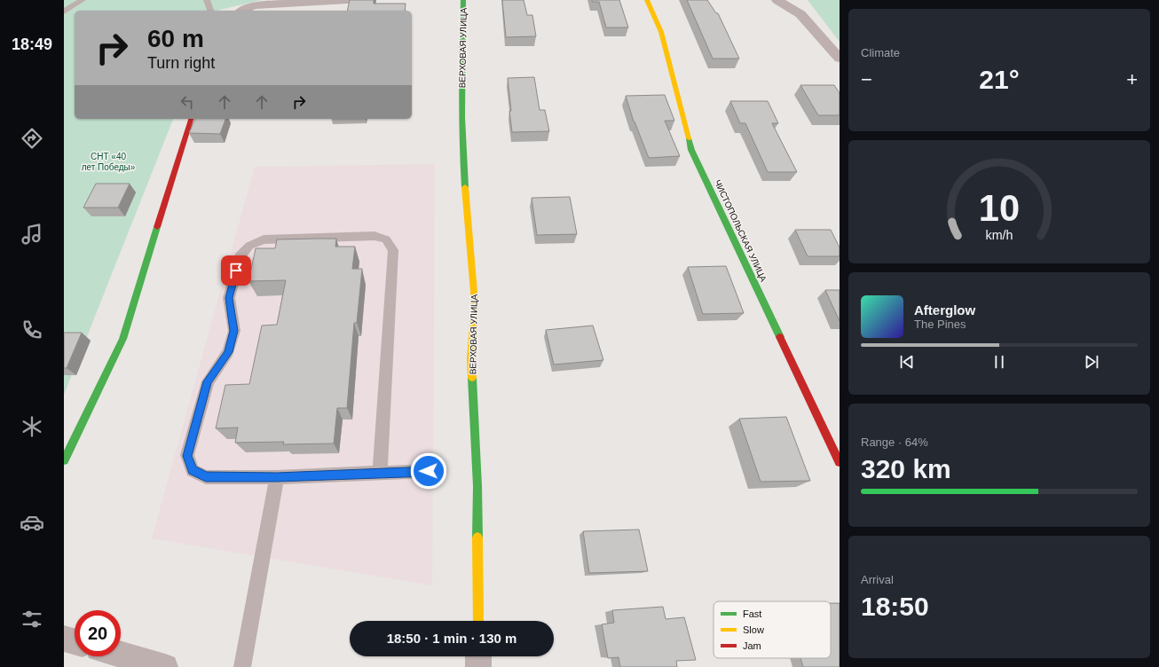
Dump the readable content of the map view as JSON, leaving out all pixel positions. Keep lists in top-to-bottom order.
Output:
{
  "streets": {
    "street": ["ВЕРХОВАЯ УЛИЦА", "ЧИСТОПОЛЬСКАЯ УЛИЦА"]
  },
  "parks": ["СНТ «40 лет Победы»"],
  "legend": ["Fast", "Slow", "Jam"],
  "page": {
    "tabs": "18:49",
    "tile": [
      "Climate",
      ["Range · 64%", "320 km"],
      ["Arrival", "18:50"]
    ],
    "turn": ["60 m", "Turn right"],
    "heat": ["−", "21°", "+"],
    "song": ["Afterglow", "The Pines"],
    "limit": "20",
    "trip": "18:50 · 1 min · 130 m",
    "gauge": ["10", "km/h"]
  }
}
